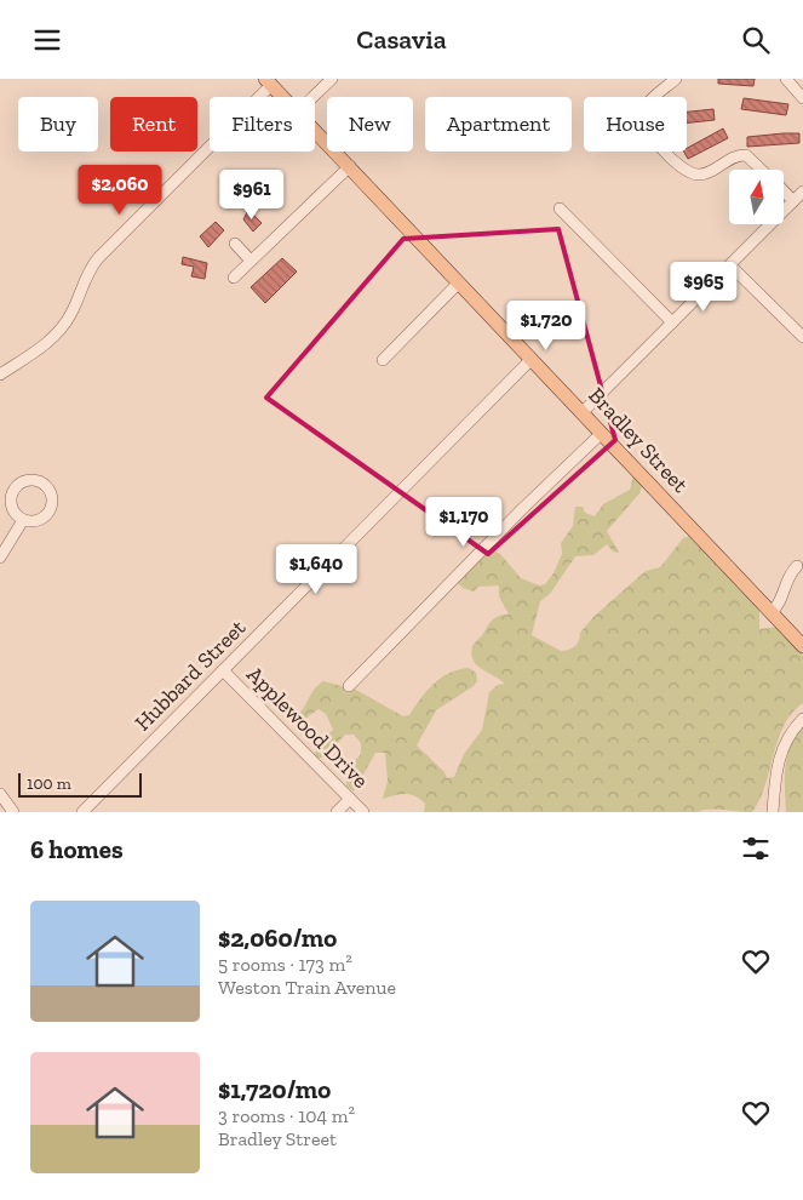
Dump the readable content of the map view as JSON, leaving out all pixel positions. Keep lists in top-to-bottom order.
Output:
{
  "streets": {
    "main road": ["Bradley Street"],
    "street": ["Hubbard Street", "Applewood Drive"]
  },
  "crossings": [
    ["Bradley Street", "Hubbard Street"],
    ["Hubbard Street", "Applewood Drive"]
  ],
  "scale_bar": "100 m",
  "north": "top",
  "page": {
    "header": "Casavia",
    "chip": [
      "Buy",
      "Rent",
      "Filters",
      "New",
      "Apartment",
      "House"
    ],
    "price": [
      "$2,060",
      "$961",
      "$965",
      "$1,720",
      "$1,170",
      "$1,640"
    ],
    "scale": "100 m",
    "heading": "6 homes",
    "list": [
      {
        "name": "$2,060/mo",
        "note": "5 rooms · 173 m² · Weston Train Avenue"
      },
      {
        "name": "$1,720/mo",
        "note": "3 rooms · 104 m² · Bradley Street"
      }
    ]
  }
}
